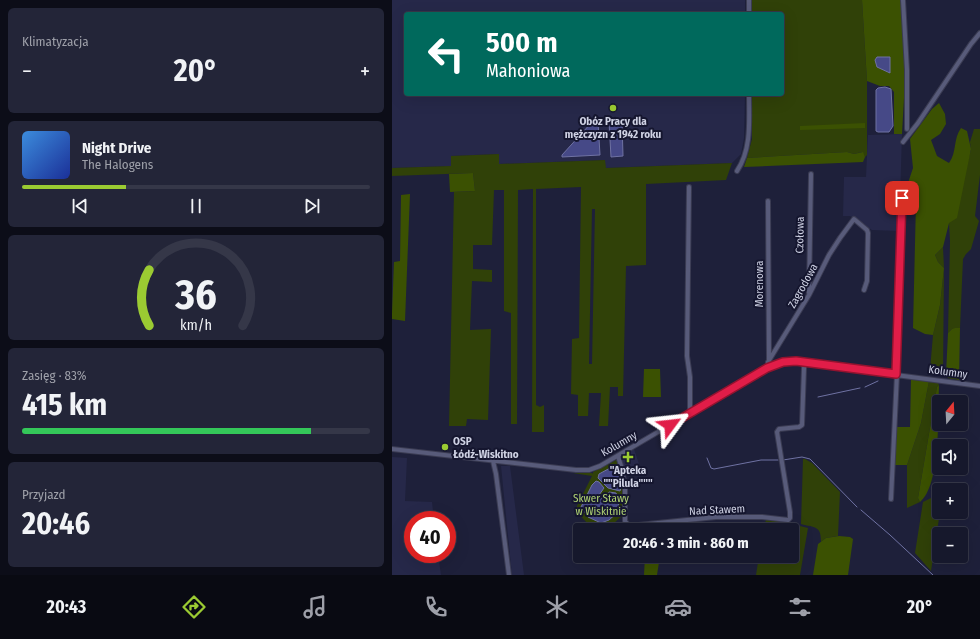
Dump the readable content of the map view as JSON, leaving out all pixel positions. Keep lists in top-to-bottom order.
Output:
{
  "streets": {
    "street": [
      "Czołowa",
      "Morenowa",
      "Zagrodowa",
      "Kolumny",
      "Nad Stawem"
    ]
  },
  "crossings": [
    ["Czołowa", "Zagrodowa"],
    ["Morenowa", "Zagrodowa"],
    ["Morenowa", "Kolumny"],
    ["Kolumny", "Nad Stawem"]
  ],
  "parks": ["Skwer Stawy w Wiskitnie"],
  "places": {
    "other": ["Obóz Pracy dla mężczyzn z 1942 roku", "OSP Łódź-Wiskitno"],
    "health": ["\"Apteka \"\"Pilula\"\"\""]
  },
  "north": "top",
  "page": {
    "tile": [
      "Klimatyzacja",
      ["Zasięg · 83%", "415 km"],
      ["Przyjazd", "20:46"]
    ],
    "turn": ["500 m", "Mahoniowa"],
    "heat": ["−", "20°", "+"],
    "song": ["Night Drive", "The Halogens"],
    "map_buttons": ["+", "−"],
    "limit": "40",
    "trip": "20:46 · 3 min · 860 m",
    "tabs": ["20:43", "20°"],
    "gauge": ["36", "km/h"]
  }
}
